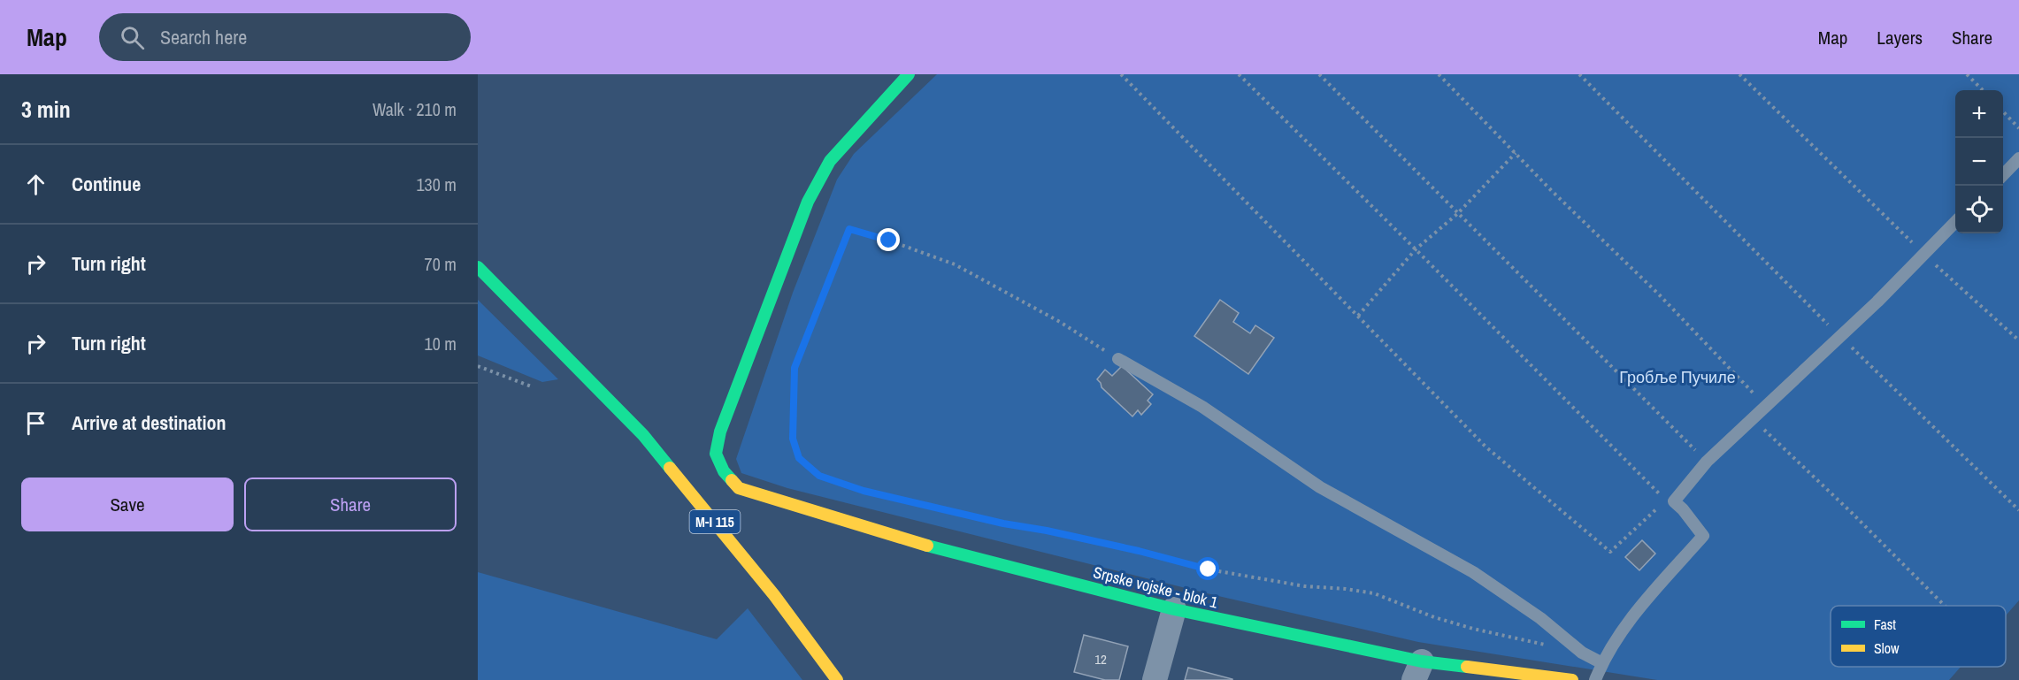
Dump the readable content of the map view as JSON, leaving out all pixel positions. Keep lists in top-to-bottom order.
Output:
{
  "streets": {
    "street": ["M-I 115", "Srpske vojske - blok 1"]
  },
  "parks": ["Гробље Пучиле"],
  "house_numbers": ["12"],
  "legend": ["Fast", "Slow"],
  "page": {
    "header": "Map",
    "search": "Search here",
    "nav": ["Map", "Layers", "Share"],
    "heading": ["3 min", "Walk · 210 m"],
    "map_buttons": ["+", "−"],
    "list": [
      ["Continue", "130 m"],
      ["Turn right", "70 m"],
      ["Turn right", "10 m"],
      "Arrive at destination"
    ],
    "buttons": ["Save", "Share"]
  }
}
